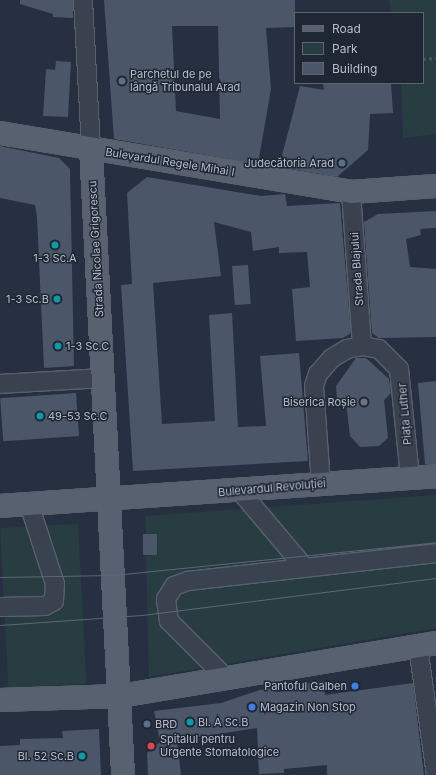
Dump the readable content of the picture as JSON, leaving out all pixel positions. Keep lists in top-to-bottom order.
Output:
{
  "streets": {
    "main road": ["Bulevardul Regele Mihai I", "Strada Nicolae Grigorescu", "Bulevardul Revoluției"],
    "street": ["Strada Blajului", "Piața Luther"]
  },
  "crossings": [
    ["Bulevardul Regele Mihai I", "Strada Nicolae Grigorescu"],
    ["Bulevardul Regele Mihai I", "Strada Blajului"],
    ["Strada Nicolae Grigorescu", "Bulevardul Revoluției"],
    ["Strada Blajului", "Piața Luther"],
    ["Piața Luther", "Bulevardul Revoluției"]
  ],
  "places": [
    "Parchetul de pe lângă Tribunalul Arad",
    "Judecătoria Arad",
    "1-3 Sc.A",
    "1-3 Sc.B",
    "1-3 Sc.C",
    "Biserica Roșie",
    "49-53 Sc.C",
    "Pantoful Galben",
    "Magazin Non Stop",
    "Bl. A Sc.B",
    "BRD",
    "Spitalul pentru Urgente Stomatologice",
    "Bl. 52 Sc.B"
  ],
  "legend": ["Road", "Park", "Building"]
}
